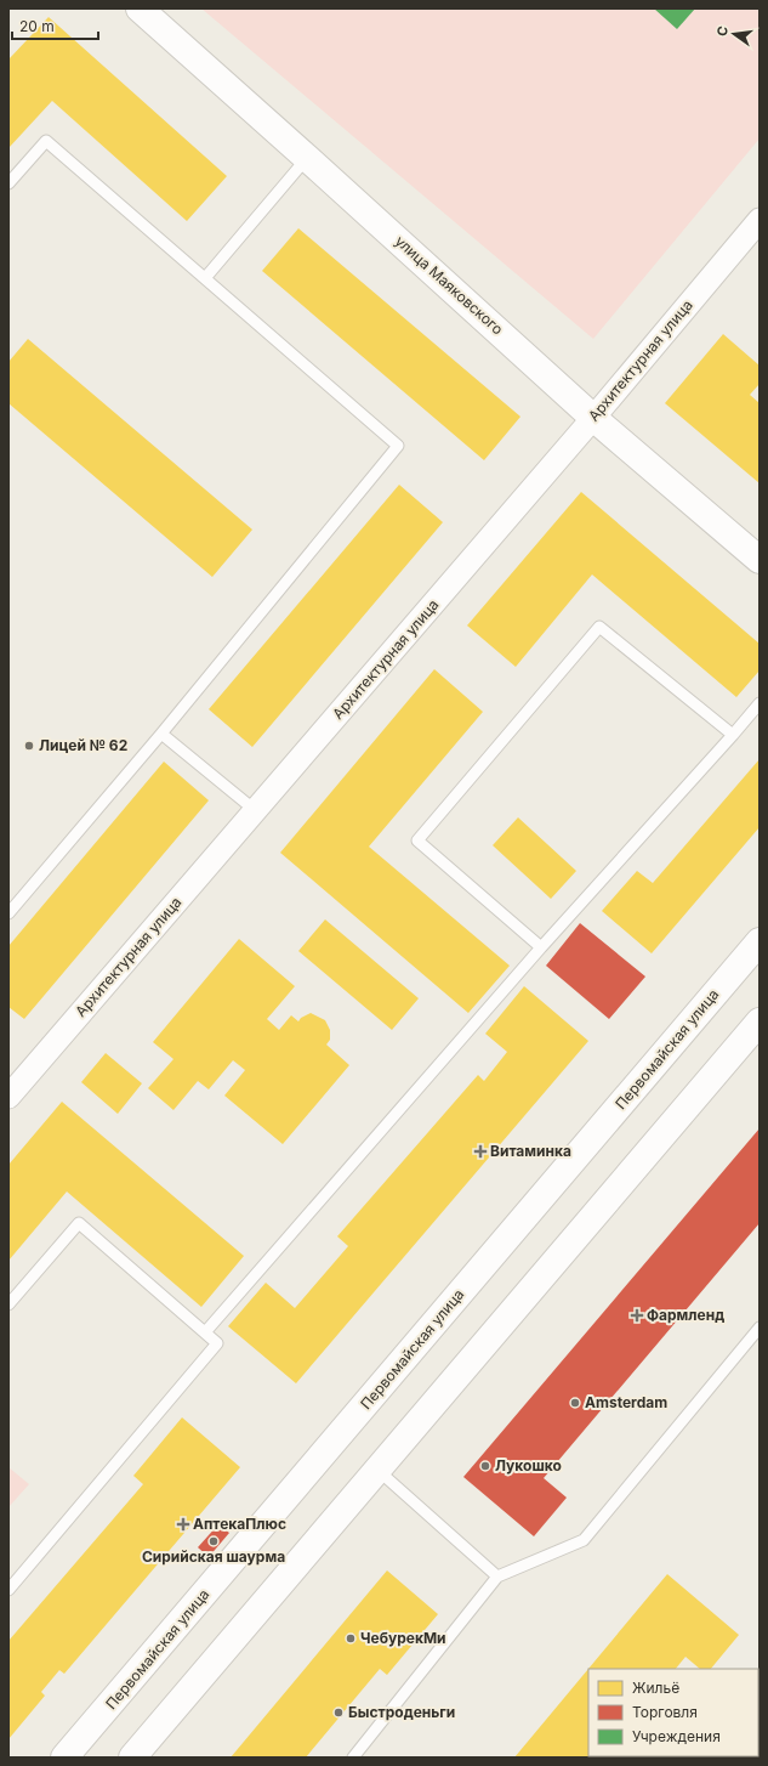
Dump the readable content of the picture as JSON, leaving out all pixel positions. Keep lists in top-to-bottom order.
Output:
{
  "streets": {
    "main road": ["улица Маяковского", "Первомайская улица"],
    "street": ["Архитектурная улица"]
  },
  "crossings": [
    ["улица Маяковского", "Архитектурная улица"]
  ],
  "places": {
    "other": [
      "Лицей № 62",
      "Amsterdam",
      "Лукошко",
      "Сирийская шаурма",
      "ЧебурекМи",
      "Быстроденьги"
    ],
    "health": ["Витаминка", "Фармленд", "АптекаПлюс"]
  },
  "legend": ["Жильё", "Торговля", "Учреждения"],
  "scale_bar": "20 m",
  "north": "left"
}
